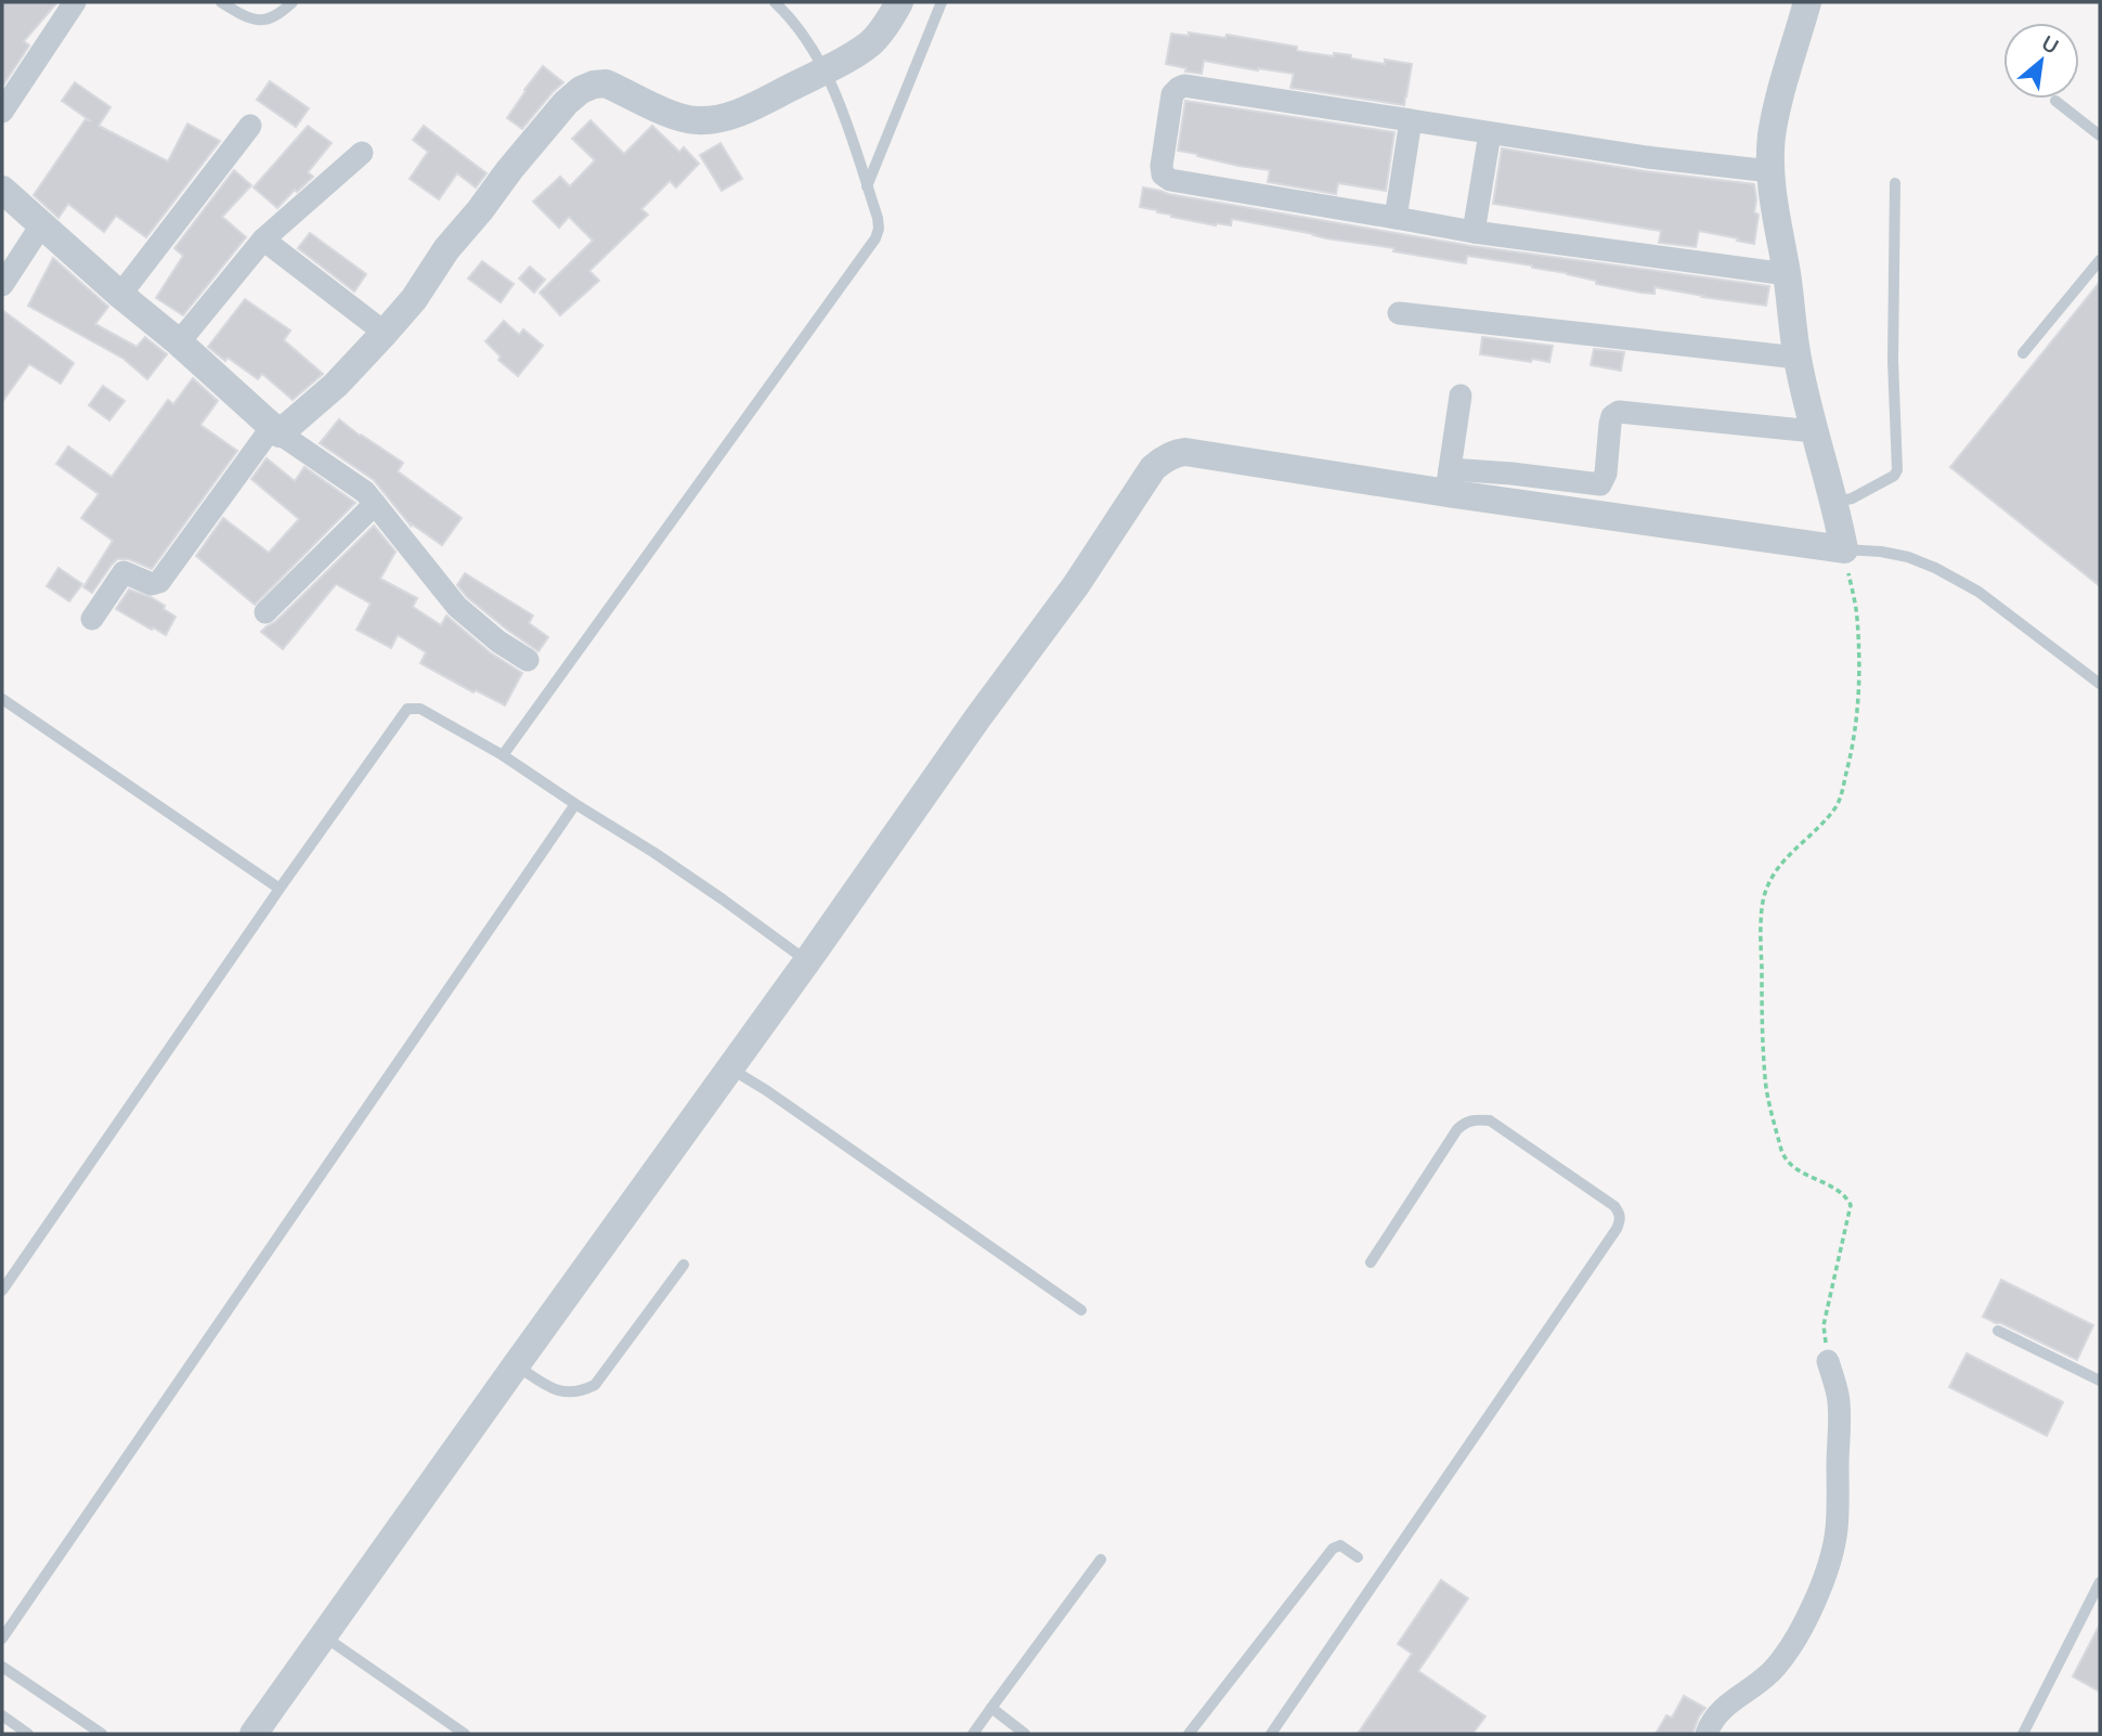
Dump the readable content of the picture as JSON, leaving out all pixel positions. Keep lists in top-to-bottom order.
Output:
{
  "north": "top right"
}
